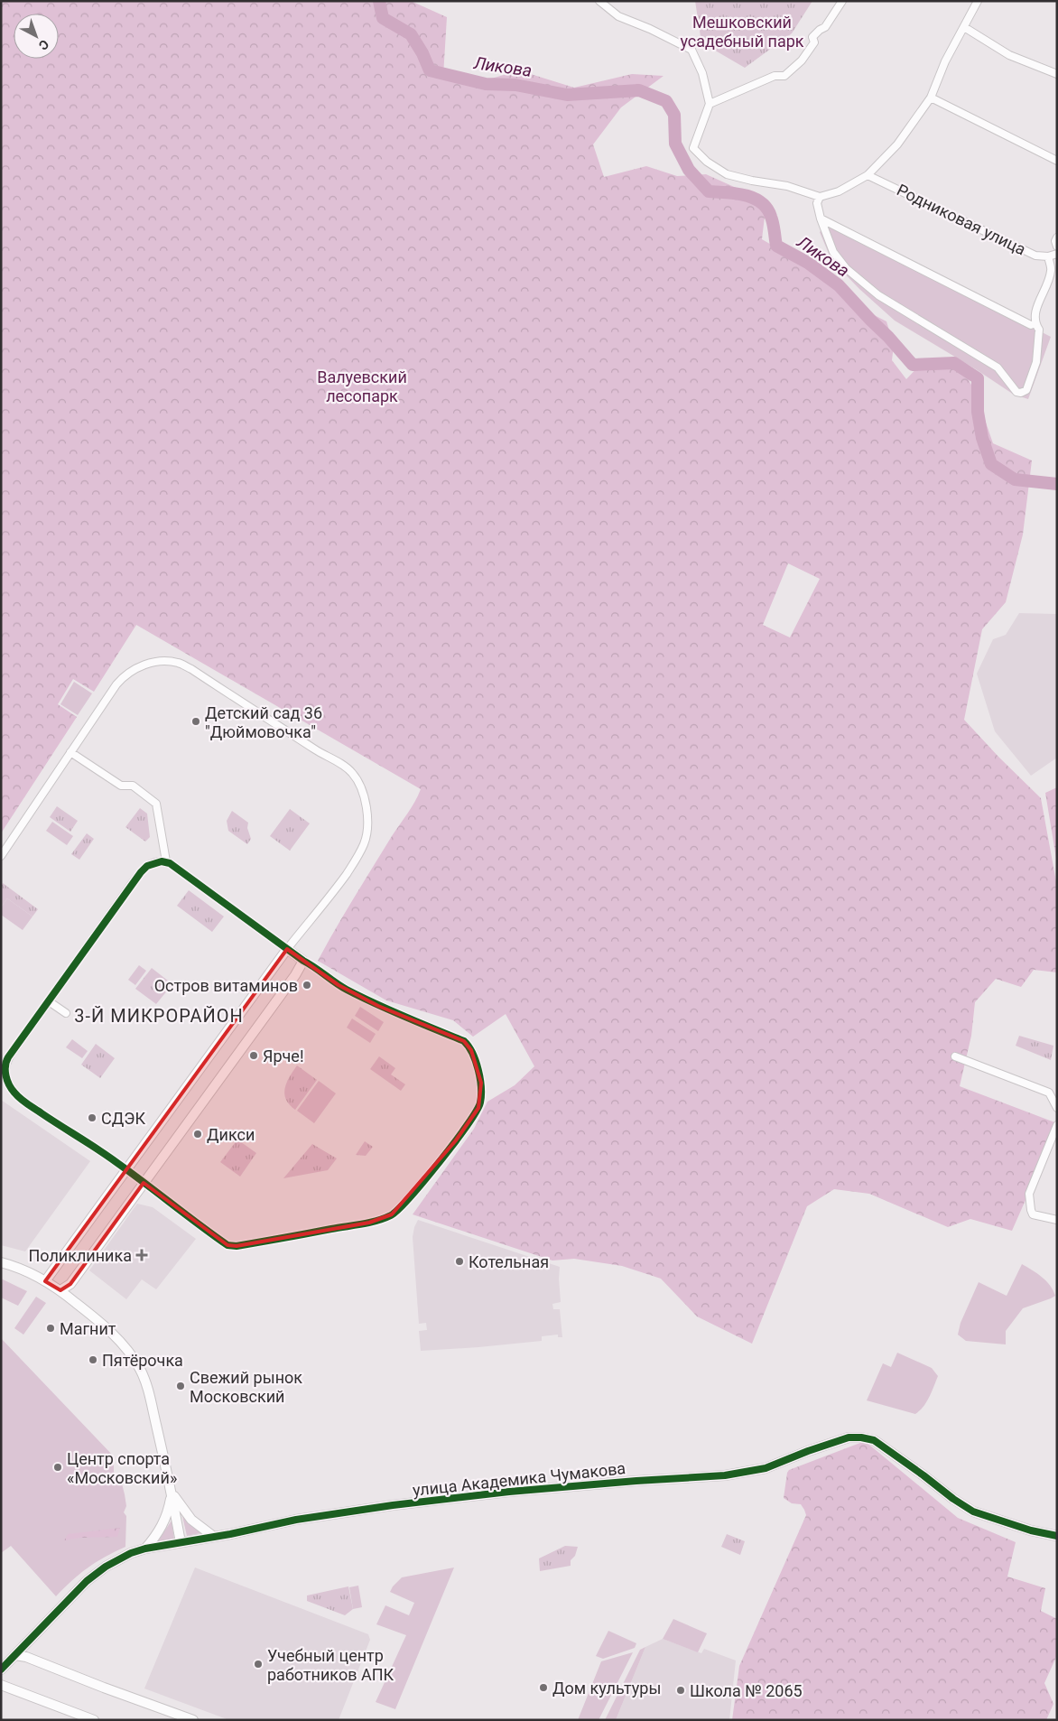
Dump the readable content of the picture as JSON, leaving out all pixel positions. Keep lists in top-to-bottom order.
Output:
{
  "streets": {
    "street": ["Родниковая улица", "улица Академика Чумакова"]
  },
  "districts": ["3-Й МИКРОРАЙОН"],
  "water": ["Ликова"],
  "parks": ["Мешковский усадебный парк", "Валуевский лесопарк"],
  "places": {
    "other": [
      "Детский сад 36 \"Дюймовочка\"",
      "Остров витаминов",
      "Ярче!",
      "СДЭК",
      "Дикси",
      "Котельная",
      "Магнит",
      "Пятёрочка",
      "Свежий рынок Московский",
      "Центр спорта «Московский»",
      "Учебный центр работников АПК",
      "Дом культуры",
      "Школа № 2065"
    ],
    "health": ["Поликлиника"]
  },
  "north": "bottom right"
}
